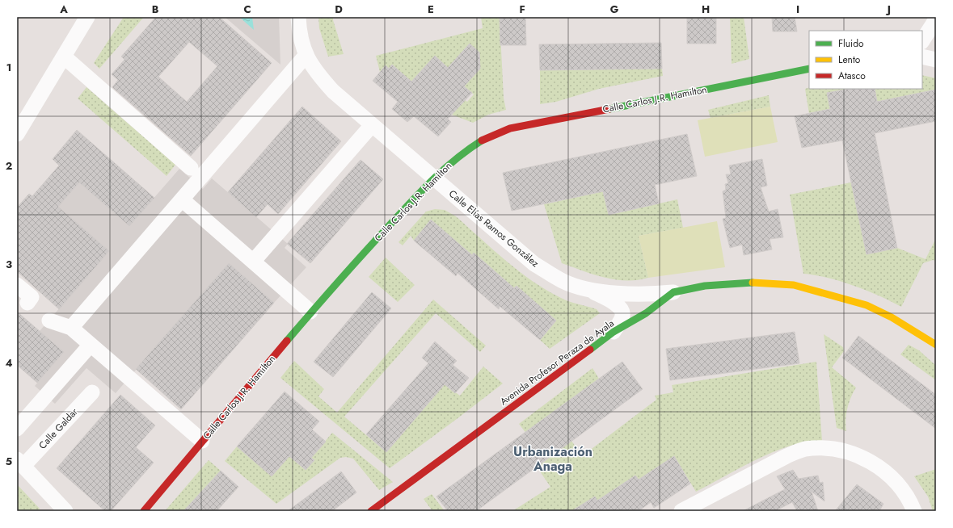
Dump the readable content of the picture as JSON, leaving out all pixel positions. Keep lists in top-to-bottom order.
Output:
{
  "streets": {
    "street": [
      "Calle Carlos J.R. Hamilton",
      "Calle Elías Ramos González",
      "Avenida Profesor Peraza de Ayala",
      "Calle Galdar"
    ]
  },
  "crossings": [
    ["Calle Carlos J.R. Hamilton", "Calle Elías Ramos González"],
    ["Calle Elías Ramos González", "Avenida Profesor Peraza de Ayala"]
  ],
  "districts": ["Urbanización Anaga"],
  "legend": ["Fluido", "Lento", "Atasco"],
  "grid": {
    "columns": [
      "A",
      "B",
      "C",
      "D",
      "E",
      "F",
      "G",
      "H",
      "I",
      "J"
    ],
    "rows": [
      "1",
      "2",
      "3",
      "4",
      "5"
    ]
  }
}
